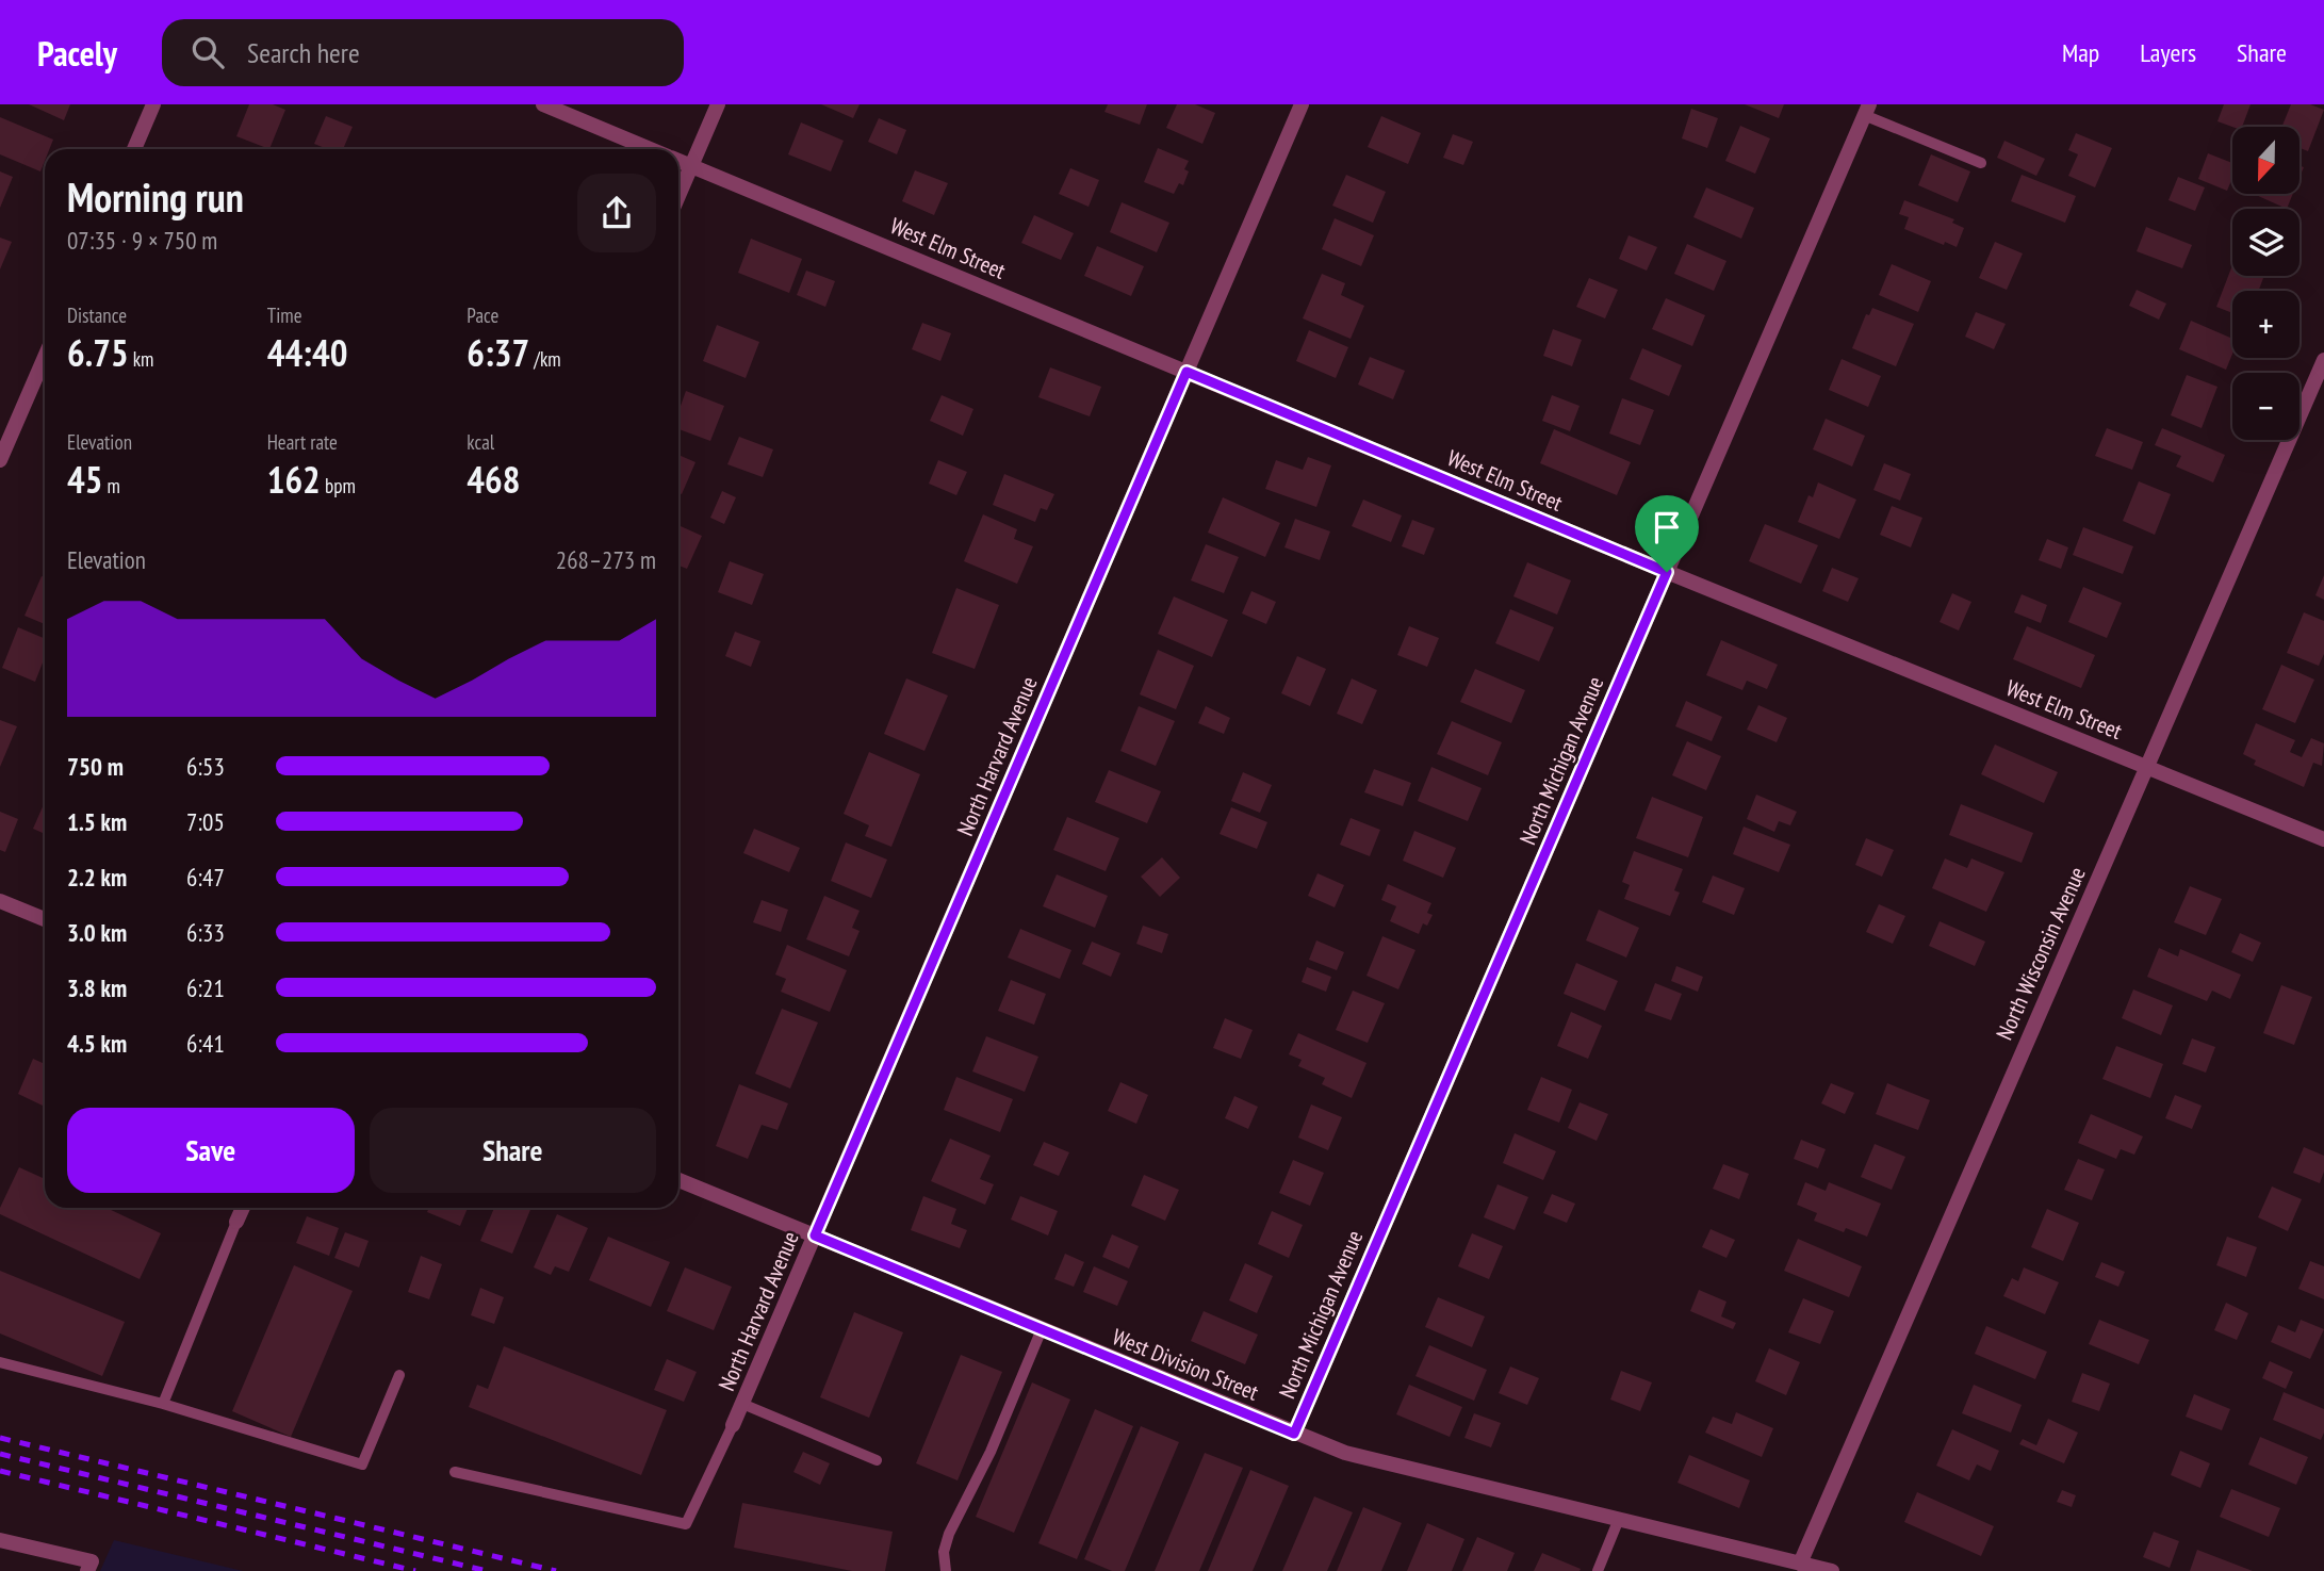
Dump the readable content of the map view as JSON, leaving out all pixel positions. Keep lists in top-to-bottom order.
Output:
{
  "streets": {
    "street": [
      "West Elm Street",
      "North Harvard Avenue",
      "North Michigan Avenue",
      "North Wisconsin Avenue",
      "West Division Street"
    ]
  },
  "crossings": [
    ["West Elm Street", "North Harvard Avenue"],
    ["West Elm Street", "North Michigan Avenue"],
    ["West Elm Street", "North Wisconsin Avenue"],
    ["North Harvard Avenue", "West Division Street"],
    ["North Michigan Avenue", "West Division Street"],
    ["North Wisconsin Avenue", "West Division Street"]
  ],
  "north": "bottom",
  "page": {
    "header": "Pacely",
    "search": "Search here",
    "nav": ["Map", "Layers", "Share"],
    "map_buttons": ["+", "−"],
    "heading": ["Morning run", "07:35 · 9 × 750 m"],
    "stats": [
      ["Distance", "6.75 km"],
      ["Time", "44:40"],
      ["Pace", "6:37 /km"],
      ["Elevation", "45 m"],
      ["Heart rate", "162 bpm"],
      ["kcal", "468"]
    ],
    "chart": ["Elevation", "268–273 m"],
    "list": [
      {
        "name": "750 m",
        "note": "6:53"
      },
      {
        "name": "1.5 km",
        "note": "7:05"
      },
      {
        "name": "2.2 km",
        "note": "6:47"
      },
      {
        "name": "3.0 km",
        "note": "6:33"
      },
      {
        "name": "3.8 km",
        "note": "6:21"
      },
      {
        "name": "4.5 km",
        "note": "6:41"
      }
    ],
    "buttons": ["Save", "Share"]
  }
}
